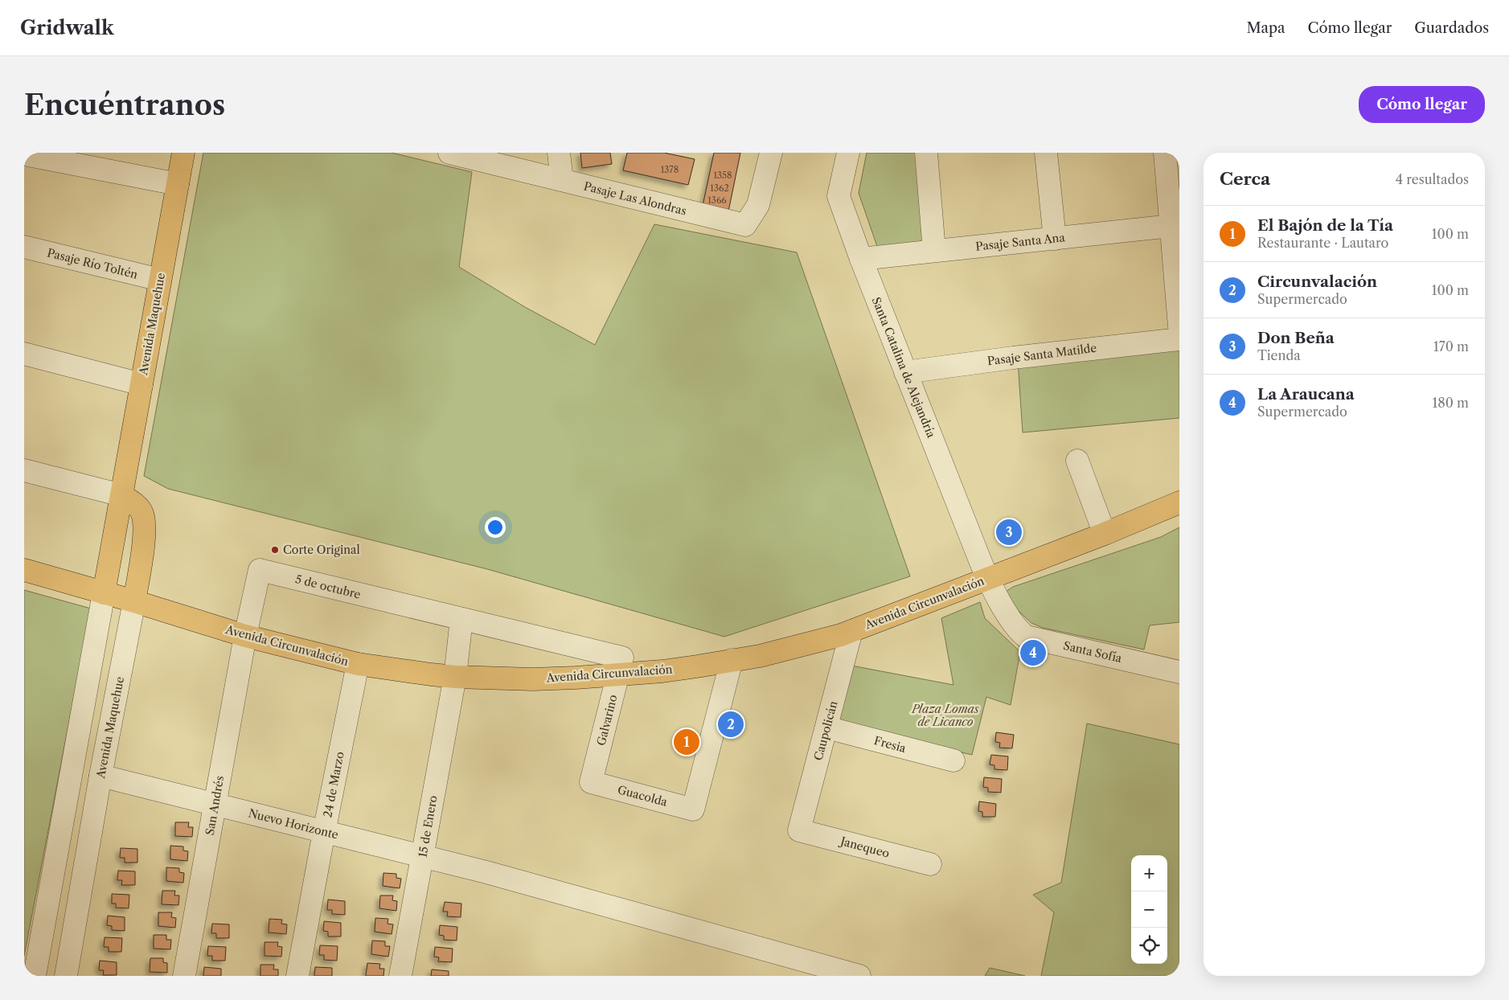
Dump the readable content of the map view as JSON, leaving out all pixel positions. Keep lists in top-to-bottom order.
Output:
{
  "streets": {
    "main road": ["Avenida Maquehue", "Avenida Circunvalación"],
    "street": [
      "Pasaje Las Alondras",
      "Pasaje Santa Ana",
      "Pasaje Río Toltén",
      "Pasaje Santa Matilde",
      "Santa Catalina de Alejandría",
      "5 de octubre",
      "Santa Sofía",
      "Galvarino",
      "Caupolicán",
      "Fresia",
      "24 de Marzo",
      "Guacolda",
      "San Andrés",
      "Nuevo Horizonte",
      "15 de Enero",
      "Janequeo"
    ]
  },
  "crossings": [
    ["Pasaje Santa Ana", "Santa Catalina de Alejandría"],
    ["Pasaje Río Toltén", "Avenida Maquehue"],
    ["Avenida Maquehue", "Avenida Circunvalación"],
    ["Avenida Maquehue", "Nuevo Horizonte"],
    ["Pasaje Santa Matilde", "Santa Catalina de Alejandría"],
    ["Santa Catalina de Alejandría", "Avenida Circunvalación"],
    ["Santa Catalina de Alejandría", "Santa Sofía"],
    ["5 de octubre", "Avenida Circunvalación"],
    ["5 de octubre", "Galvarino"],
    ["5 de octubre", "San Andrés"],
    ["Avenida Circunvalación", "Santa Sofía"],
    ["Avenida Circunvalación", "Galvarino"],
    ["Avenida Circunvalación", "Caupolicán"],
    ["Avenida Circunvalación", "24 de Marzo"],
    ["Avenida Circunvalación", "Guacolda"],
    ["Avenida Circunvalación", "San Andrés"],
    ["Avenida Circunvalación", "15 de Enero"],
    ["Galvarino", "Guacolda"],
    ["Caupolicán", "Fresia"],
    ["Caupolicán", "Janequeo"],
    ["24 de Marzo", "Nuevo Horizonte"],
    ["San Andrés", "Nuevo Horizonte"],
    ["Nuevo Horizonte", "15 de Enero"]
  ],
  "parks": ["Plaza Lomas de Licanco"],
  "places": ["Corte Original"],
  "house_numbers": [
    "1378",
    "1358",
    "1362",
    "1366"
  ],
  "page": {
    "header": "Gridwalk",
    "nav": ["Mapa", "Cómo llegar", "Guardados"],
    "buttons": "Cómo llegar",
    "title": "Encuéntranos",
    "heading": ["Cerca", "4 resultados"],
    "list": [
      {
        "mark": "1",
        "name": "El Bajón de la Tía",
        "note": "Restaurante · Lautaro",
        "value": "100 m"
      },
      {
        "mark": "2",
        "name": "Circunvalación",
        "note": "Supermercado",
        "value": "100 m"
      },
      {
        "mark": "3",
        "name": "Don Beña",
        "note": "Tienda",
        "value": "170 m"
      },
      {
        "mark": "4",
        "name": "La Araucana",
        "note": "Supermercado",
        "value": "180 m"
      }
    ],
    "pins": [
      "3",
      "4",
      "2",
      "1"
    ],
    "map_buttons": ["+", "−"]
  }
}
